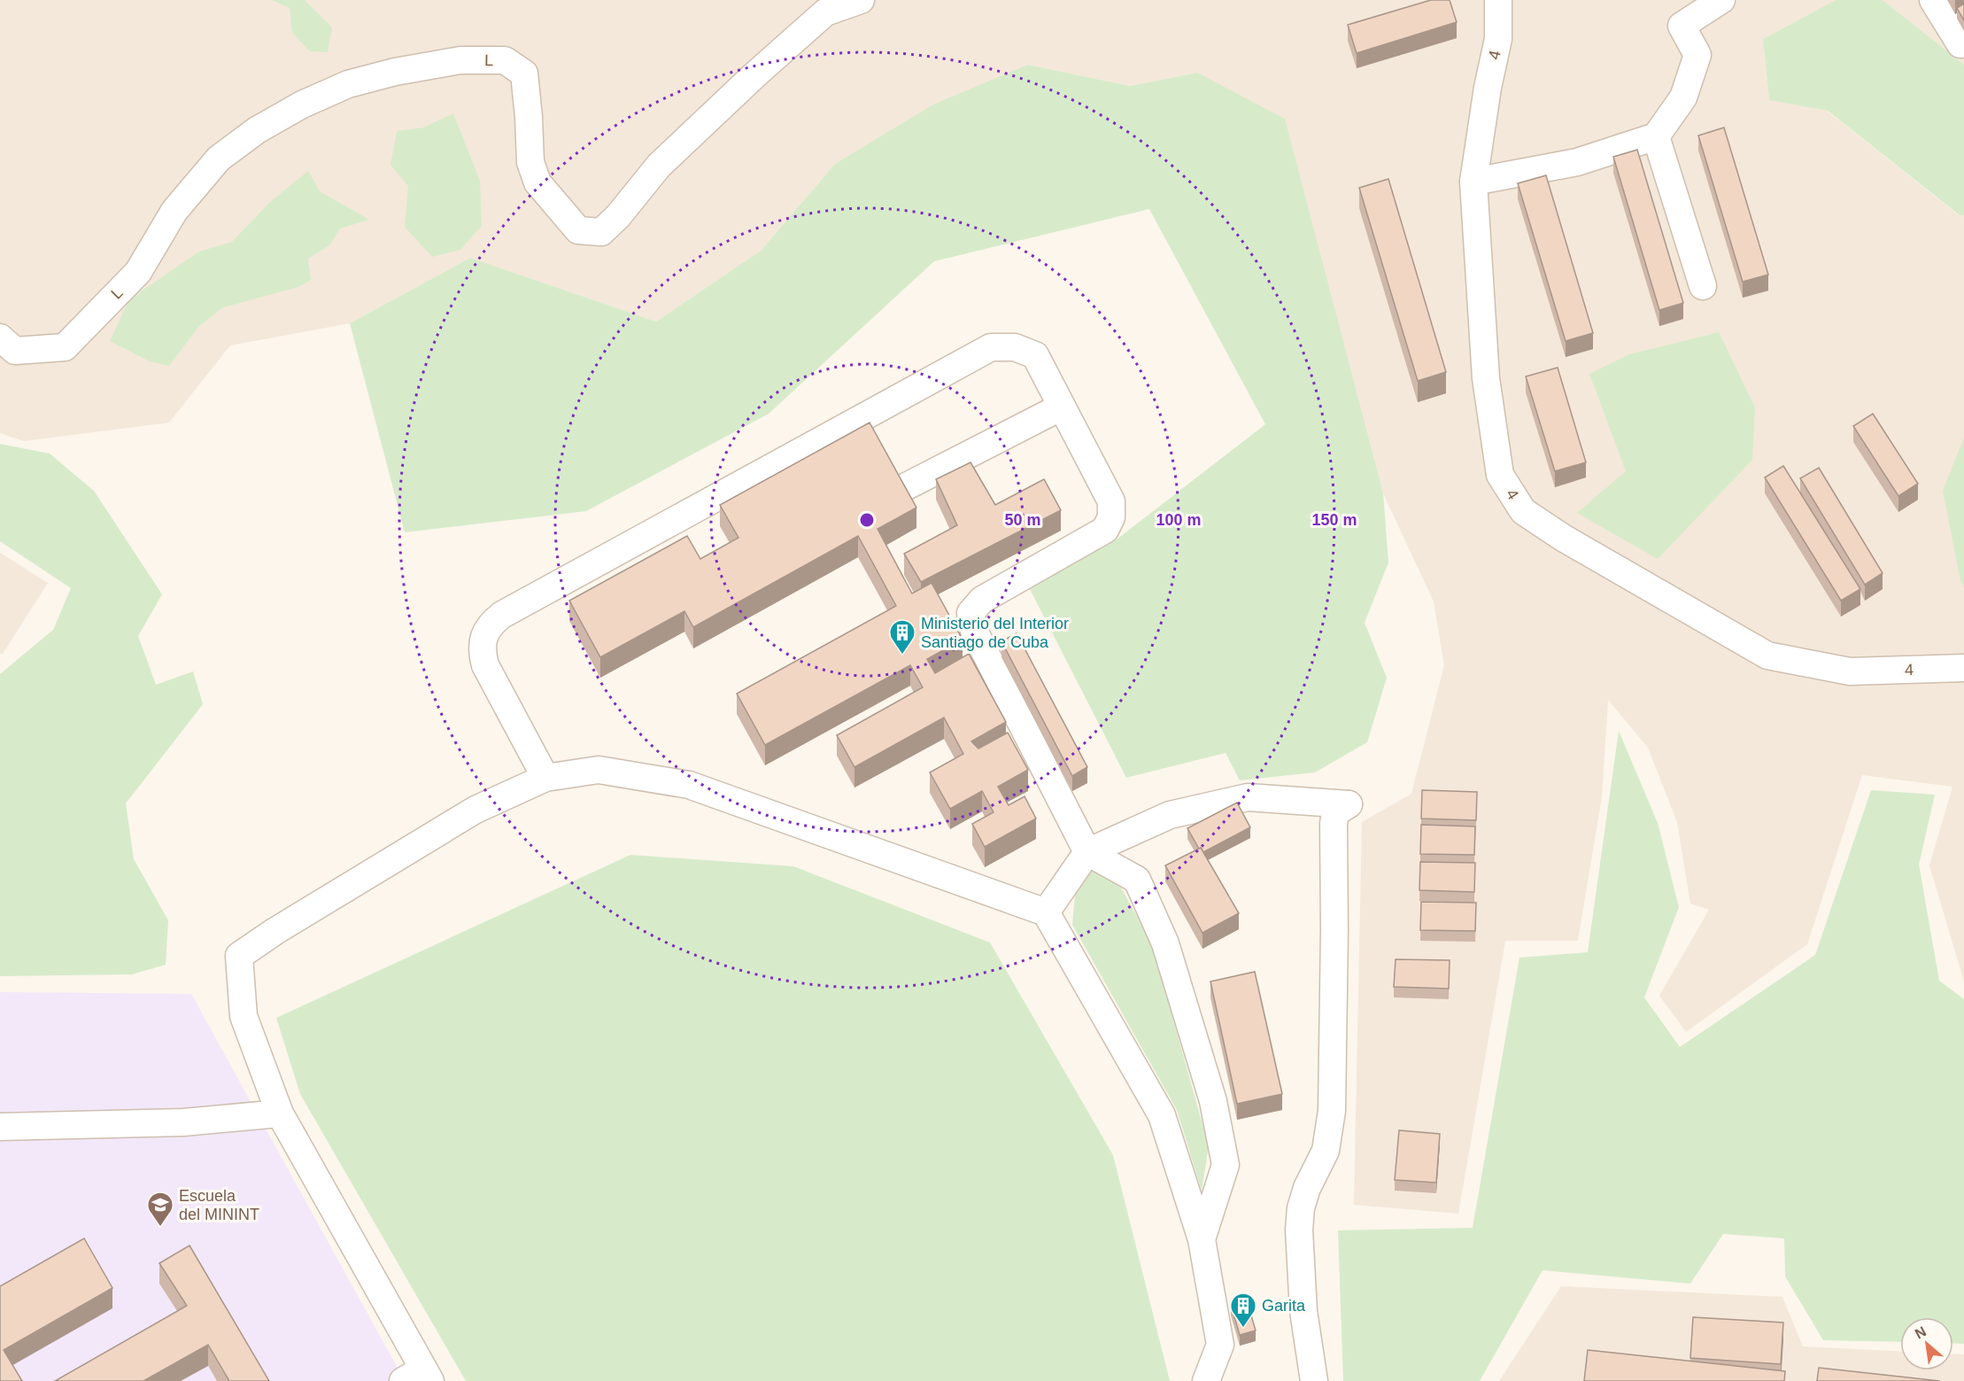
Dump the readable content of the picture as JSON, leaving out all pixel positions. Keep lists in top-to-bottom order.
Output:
{
  "streets": {
    "street": ["4", "L"]
  },
  "places": {
    "building": ["Ministerio del Interior Santiago de Cuba", "Garita"],
    "school or university": ["Escuela del MININT"]
  },
  "north": "top left",
  "rings": ["50 m", "100 m", "150 m"]
}
